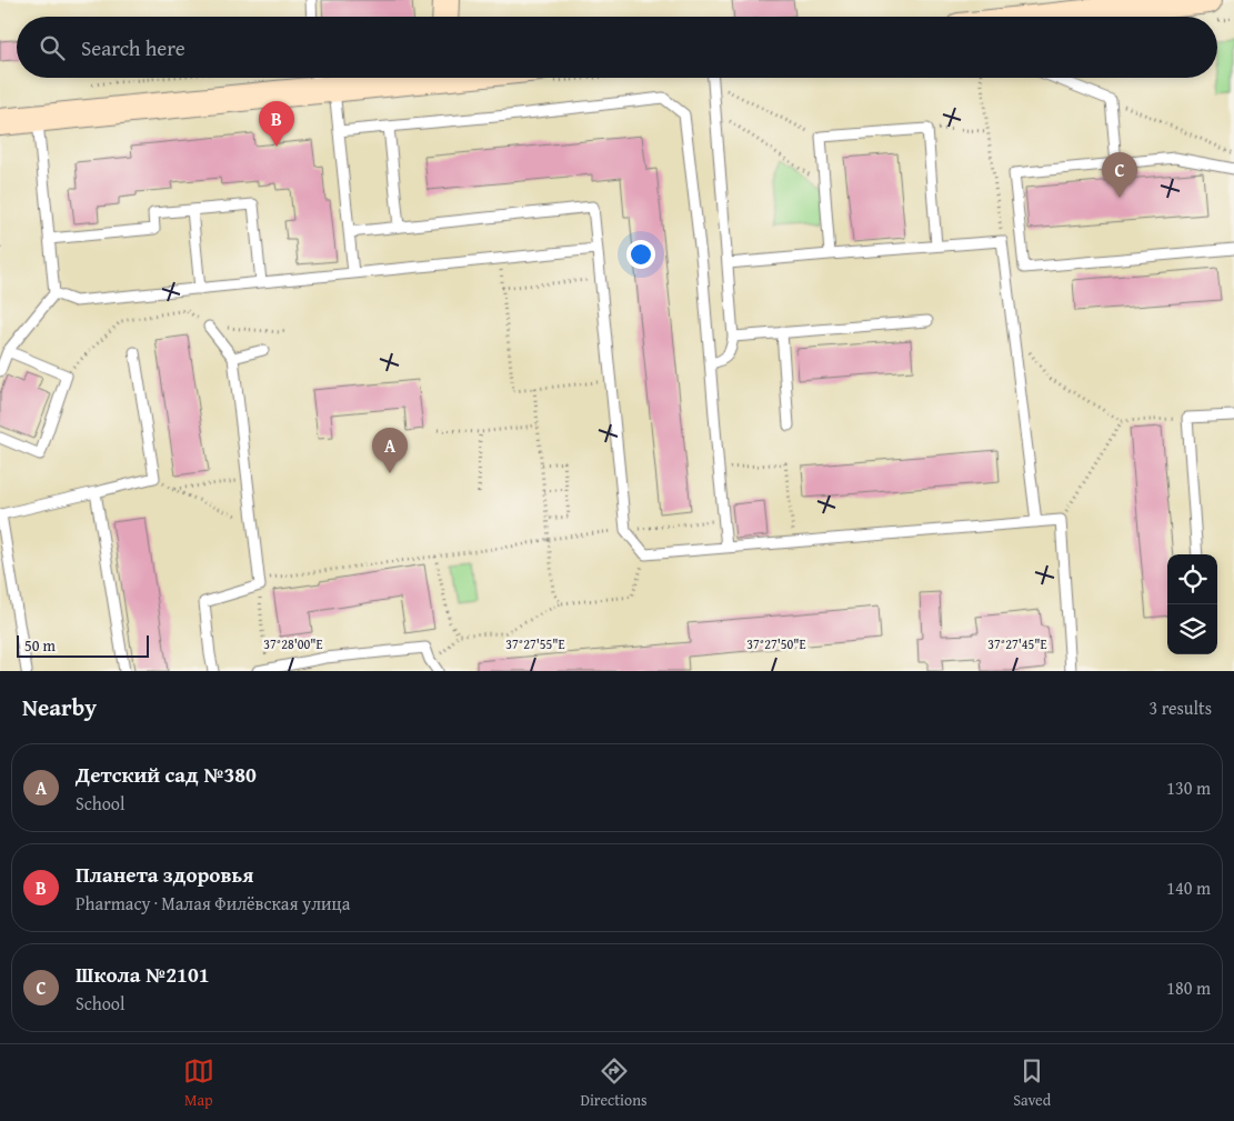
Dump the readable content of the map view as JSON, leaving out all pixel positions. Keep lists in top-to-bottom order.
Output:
{
  "scale_bar": "50 m",
  "page": {
    "search": "Search here",
    "pins": ["B", "C", "A"],
    "scale": "50 m",
    "heading": ["Nearby", "3 results"],
    "list": [
      {
        "mark": "A",
        "name": "Детский сад №380",
        "note": "School",
        "value": "130 m"
      },
      {
        "mark": "B",
        "name": "Планета здоровья",
        "note": "Pharmacy · Малая Филёвская улица",
        "value": "140 m"
      },
      {
        "mark": "C",
        "name": "Школа №2101",
        "note": "School",
        "value": "180 m"
      }
    ],
    "nav": ["Map", "Directions", "Saved"]
  },
  "coordinates": [
    "37°28'00\"E",
    "37°27'55\"E",
    "37°27'50\"E",
    "37°27'45\"E"
  ]
}
